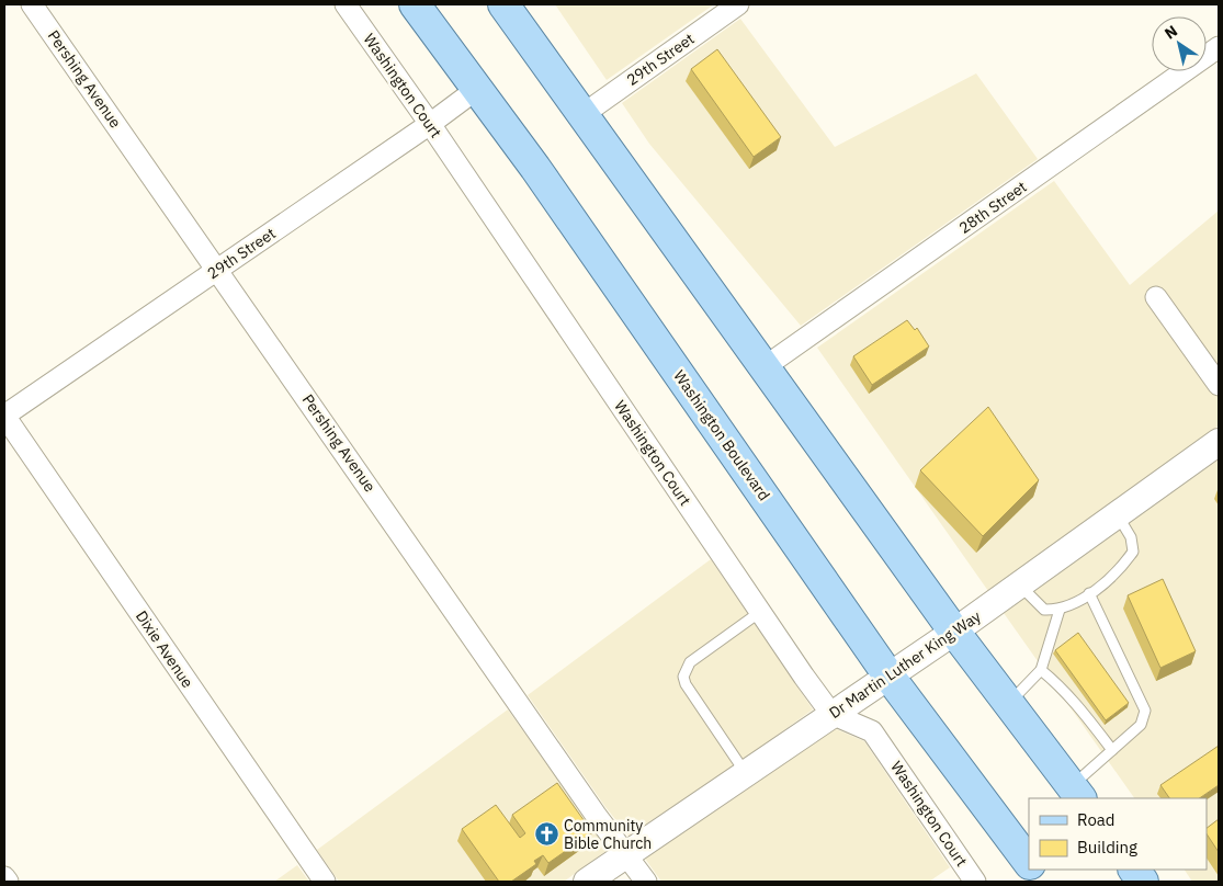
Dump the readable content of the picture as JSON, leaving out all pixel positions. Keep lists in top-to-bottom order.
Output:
{
  "streets": {
    "main road": ["Washington Boulevard"],
    "street": [
      "29th Street",
      "Pershing Avenue",
      "Washington Court",
      "28th Street",
      "Dixie Avenue",
      "Dr Martin Luther King Way"
    ]
  },
  "crossings": [
    ["29th Street", "Pershing Avenue"],
    ["29th Street", "Washington Court"],
    ["29th Street", "Washington Boulevard"],
    ["29th Street", "Dixie Avenue"],
    ["Pershing Avenue", "Dr Martin Luther King Way"],
    ["Washington Court", "Dr Martin Luther King Way"],
    ["Washington Boulevard", "Dr Martin Luther King Way"]
  ],
  "places": {
    "church": ["Community Bible Church"]
  },
  "legend": ["Road", "Building"],
  "north": "top left"
}
